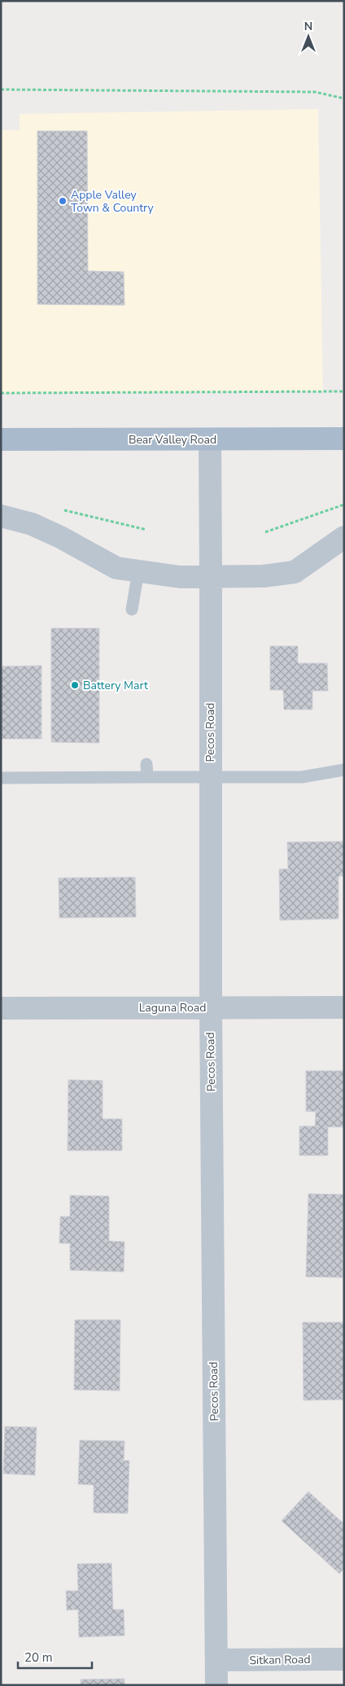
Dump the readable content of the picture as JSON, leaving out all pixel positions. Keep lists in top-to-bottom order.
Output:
{
  "streets": {
    "main road": ["Bear Valley Road"],
    "street": ["Pecos Road", "Laguna Road", "Sitkan Road"]
  },
  "crossings": [
    ["Bear Valley Road", "Pecos Road"],
    ["Pecos Road", "Laguna Road"],
    ["Pecos Road", "Sitkan Road"]
  ],
  "places": ["Apple Valley Town & Country", "Battery Mart"],
  "scale_bar": "20 m",
  "north": "top"
}
